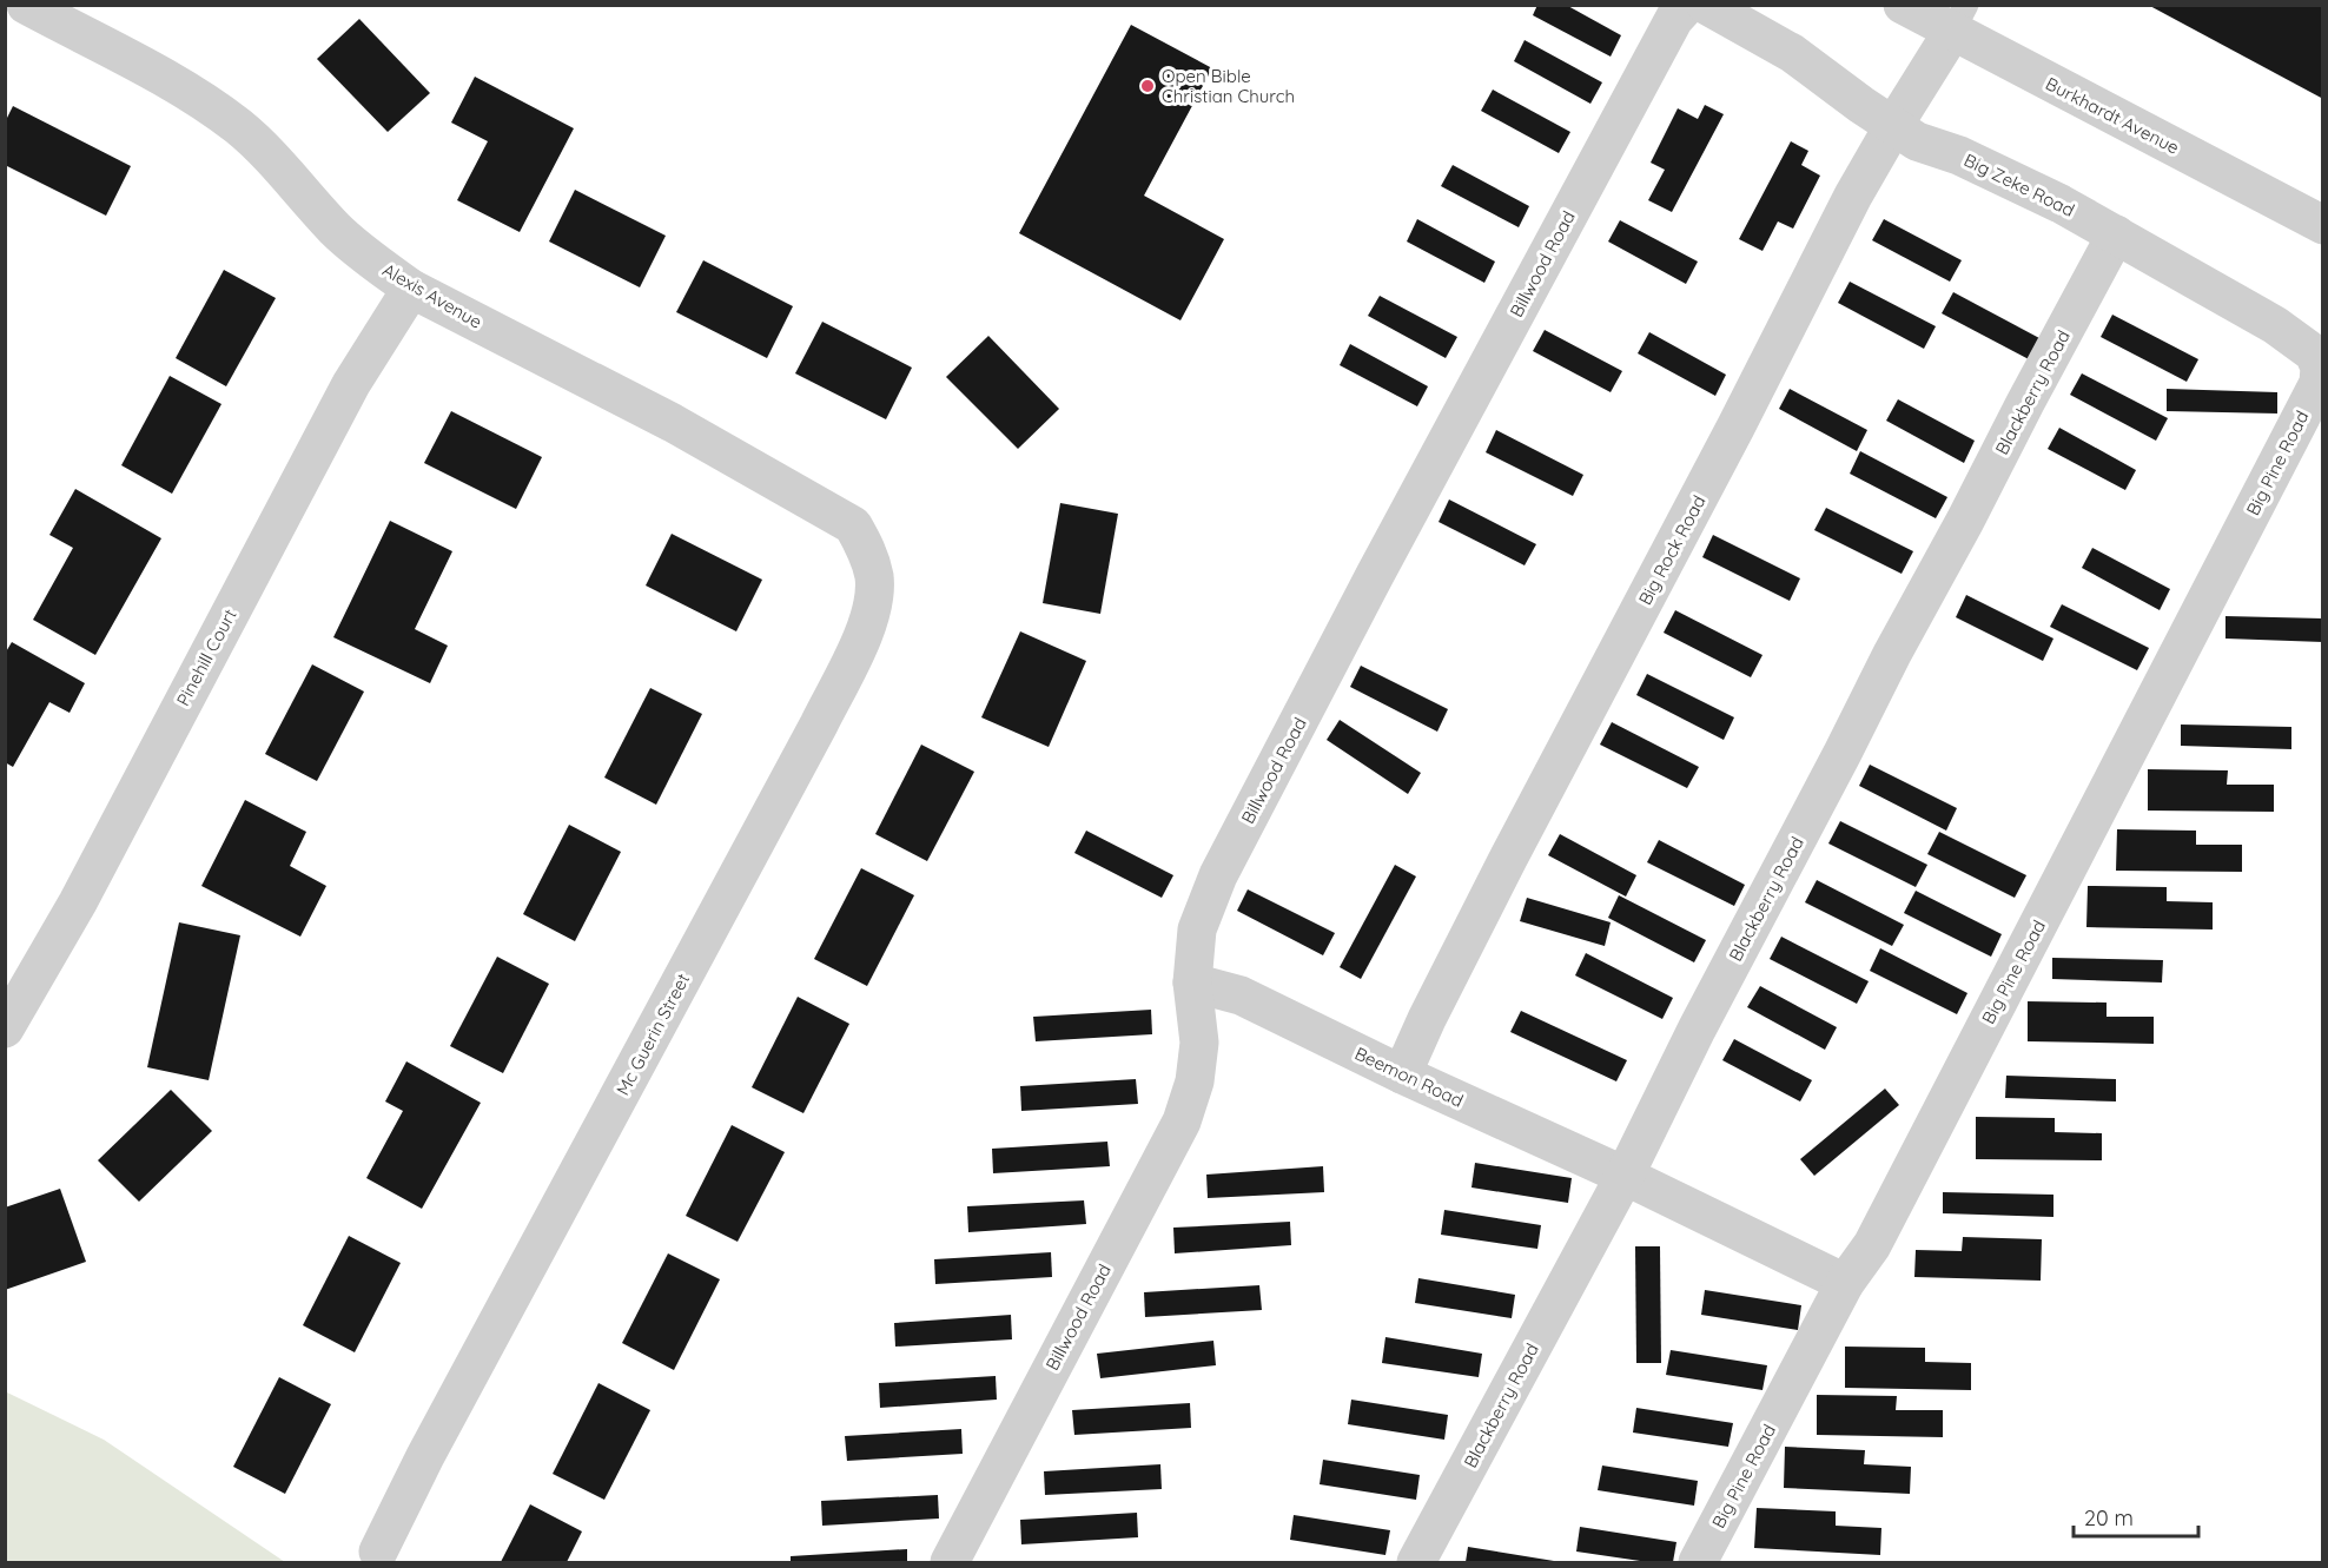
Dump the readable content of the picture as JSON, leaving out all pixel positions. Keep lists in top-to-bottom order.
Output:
{
  "streets": {
    "street": [
      "Burkhardt Avenue",
      "Big Zeke Road",
      "Billwood Road",
      "Alexis Avenue",
      "Blackberry Road",
      "Big Pine Road",
      "Big Rock Road",
      "Pinehill Court",
      "Mc Guerin Street",
      "Beemon Road"
    ]
  },
  "crossings": [
    ["Burkhardt Avenue", "Big Rock Road"],
    ["Big Zeke Road", "Blackberry Road"],
    ["Big Zeke Road", "Big Pine Road"],
    ["Big Zeke Road", "Big Rock Road"],
    ["Billwood Road", "Beemon Road"],
    ["Alexis Avenue", "Pinehill Court"],
    ["Alexis Avenue", "Mc Guerin Street"],
    ["Blackberry Road", "Beemon Road"],
    ["Big Pine Road", "Beemon Road"],
    ["Big Rock Road", "Beemon Road"]
  ],
  "places": ["Open Bible Christian Church"],
  "scale_bar": "20 m"
}
